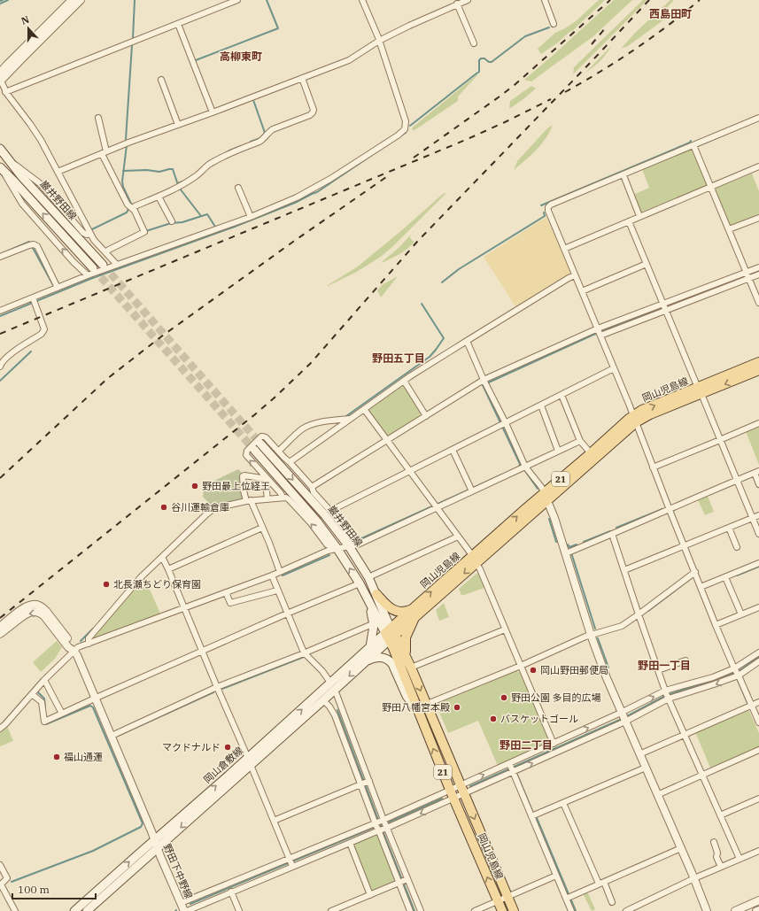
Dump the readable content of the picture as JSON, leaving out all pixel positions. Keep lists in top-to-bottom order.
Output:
{
  "streets": {
    "main road": [
      "巌井野田線",
      "岡山児島線",
      "21",
      "岡山倉敷線"
    ],
    "street": ["野田下中野線"]
  },
  "crossings": [
    ["巌井野田線", "岡山児島線"],
    ["巌井野田線", "岡山倉敷線"],
    ["岡山児島線", "岡山倉敷線"],
    ["岡山倉敷線", "野田下中野線"]
  ],
  "districts": [
    "西島田町",
    "高柳東町",
    "野田五丁目",
    "野田一丁目",
    "野田二丁目"
  ],
  "places": [
    "野田最上位経王",
    "谷川運輸倉庫",
    "北長瀬ちどり保育園",
    "岡山野田郵便局",
    "野田公園 多目的広場",
    "野田八幡宮本殿",
    "バスケットゴール",
    "マクドナルド",
    "福山通運"
  ],
  "scale_bar": "100 m",
  "north": "top"
}
